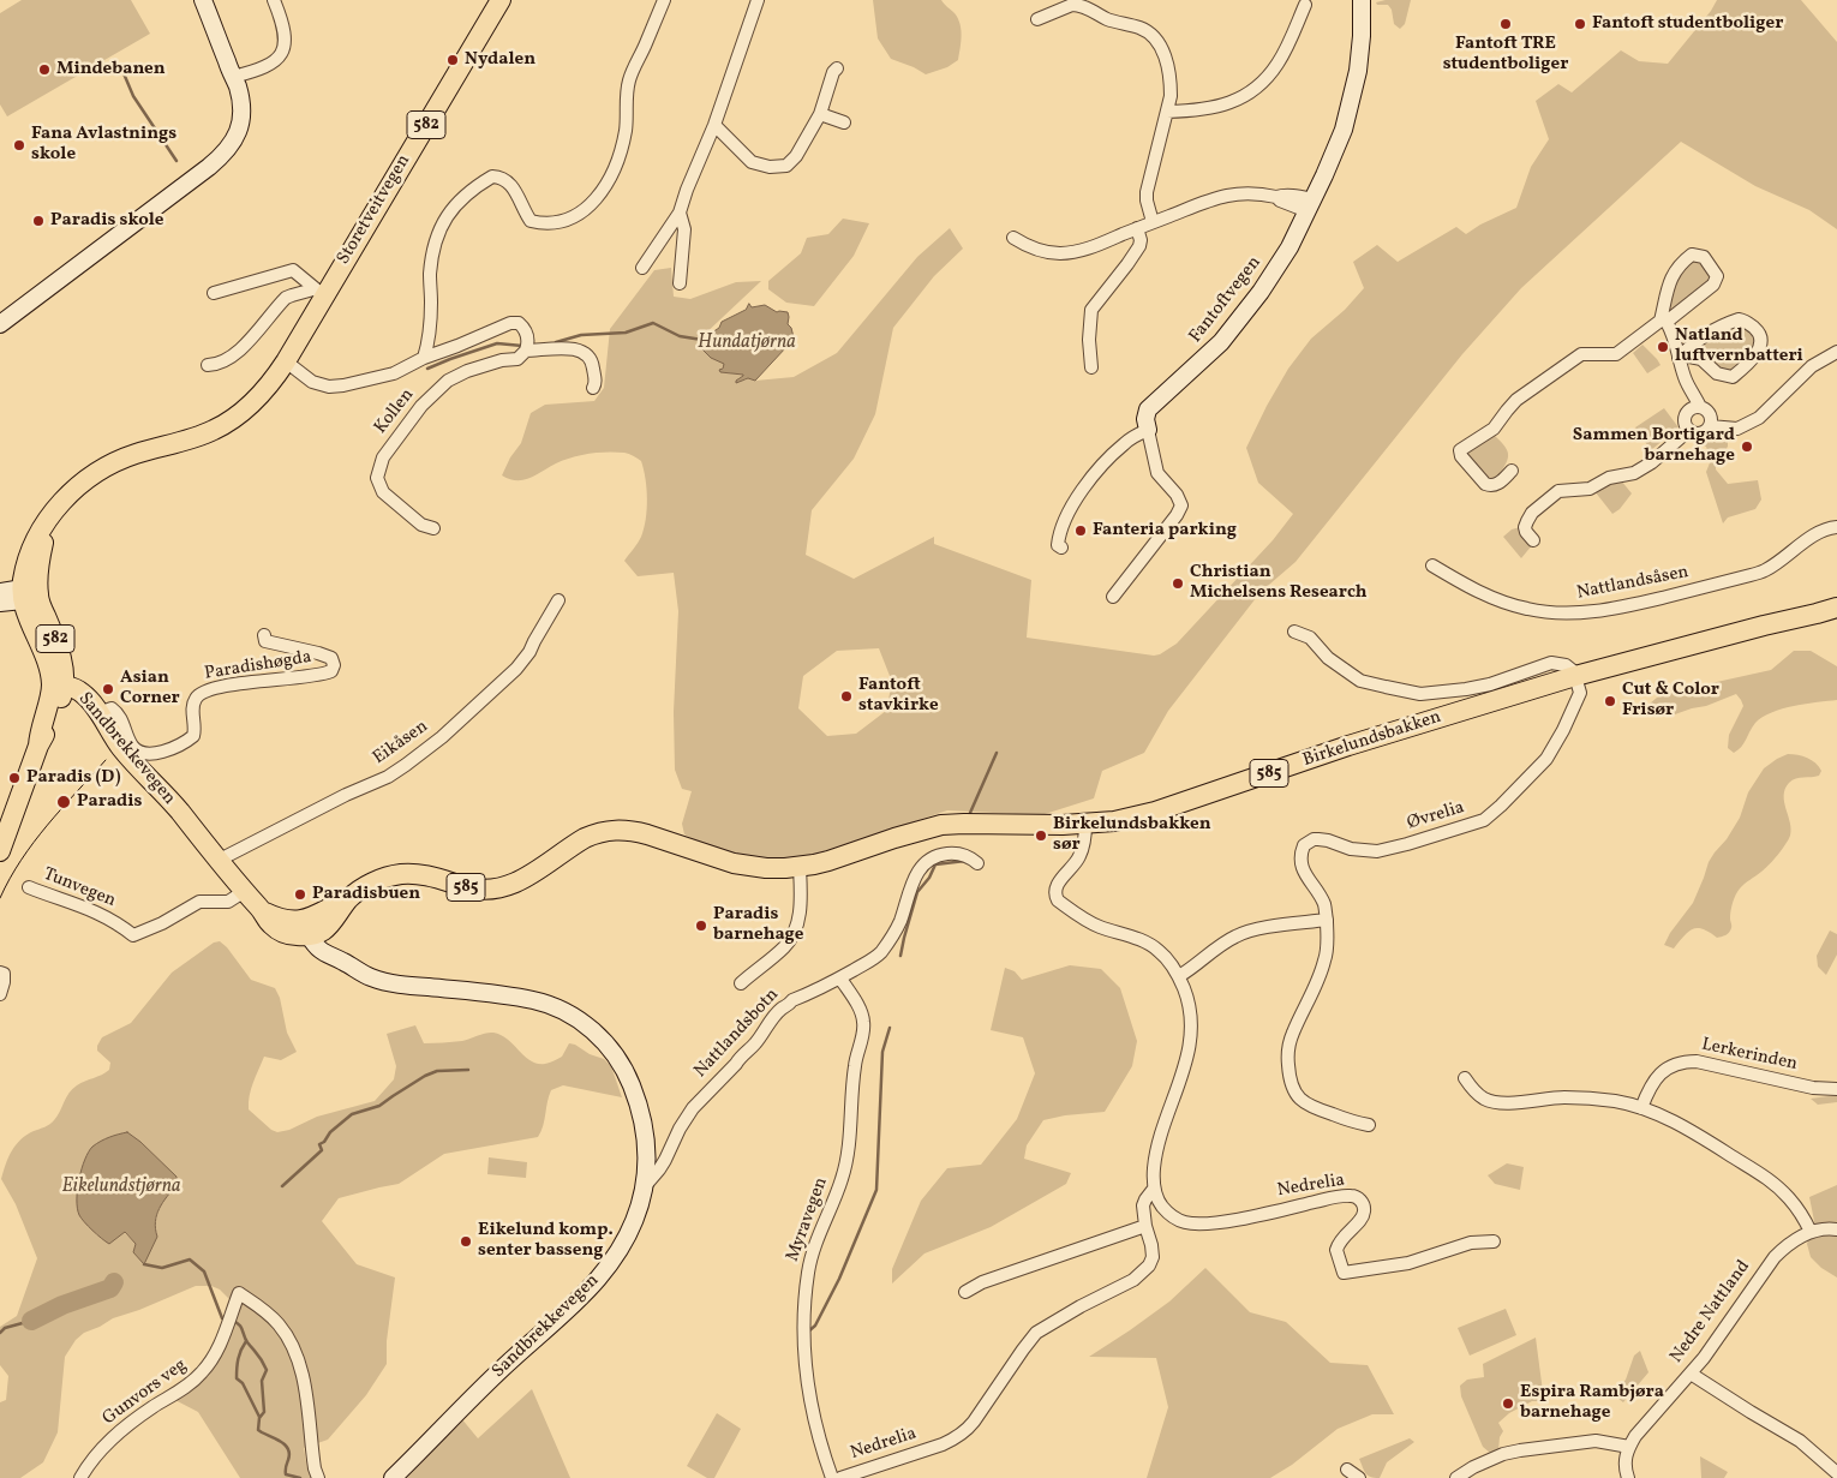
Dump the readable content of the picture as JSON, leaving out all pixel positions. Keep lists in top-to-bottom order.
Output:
{
  "streets": {
    "main road": [
      "582",
      "Storetveitvegen",
      "Birkelundsbakken",
      "Sandbrekkevegen",
      "585"
    ],
    "street": [
      "Fantoftvegen",
      "Kollen",
      "Nattlandsåsen",
      "Paradishøgda",
      "Eikåsen",
      "Øvrelia",
      "Tunvegen",
      "Nattlandsbotn",
      "Lerkerinden",
      "Nedrelia",
      "Myravegen",
      "Nedre Nattland",
      "Gunvors veg"
    ]
  },
  "crossings": [
    ["582", "Storetveitvegen"],
    ["582", "Sandbrekkevegen"],
    ["Paradishøgda", "Sandbrekkevegen"],
    ["Birkelundsbakken", "Sandbrekkevegen"],
    ["Birkelundsbakken", "Øvrelia"],
    ["Birkelundsbakken", "Nedrelia"],
    ["Eikåsen", "Sandbrekkevegen"],
    ["Sandbrekkevegen", "Tunvegen"],
    ["Sandbrekkevegen", "Nattlandsbotn"],
    ["Nattlandsbotn", "Myravegen"]
  ],
  "water": ["Hundatjørna", "Eikelundstjørna"],
  "places": [
    "Fantoft TRE studentboliger",
    "Fantoft studentboliger",
    "Nydalen",
    "Mindebanen",
    "Fana Avlastnings skole",
    "Paradis skole",
    "Natland luftvernbatteri",
    "Sammen Bortigard barnehage",
    "Fanteria parking",
    "Christian Michelsens Research",
    "Asian Corner",
    "Fantoft stavkirke",
    "Cut & Color Frisør",
    "Paradis (D)",
    "Paradis",
    "Birkelundsbakken sør",
    "Paradisbuen",
    "Paradis barnehage",
    "Eikelund komp. senter basseng",
    "Espira Rambjøra barnehage"
  ]
}
